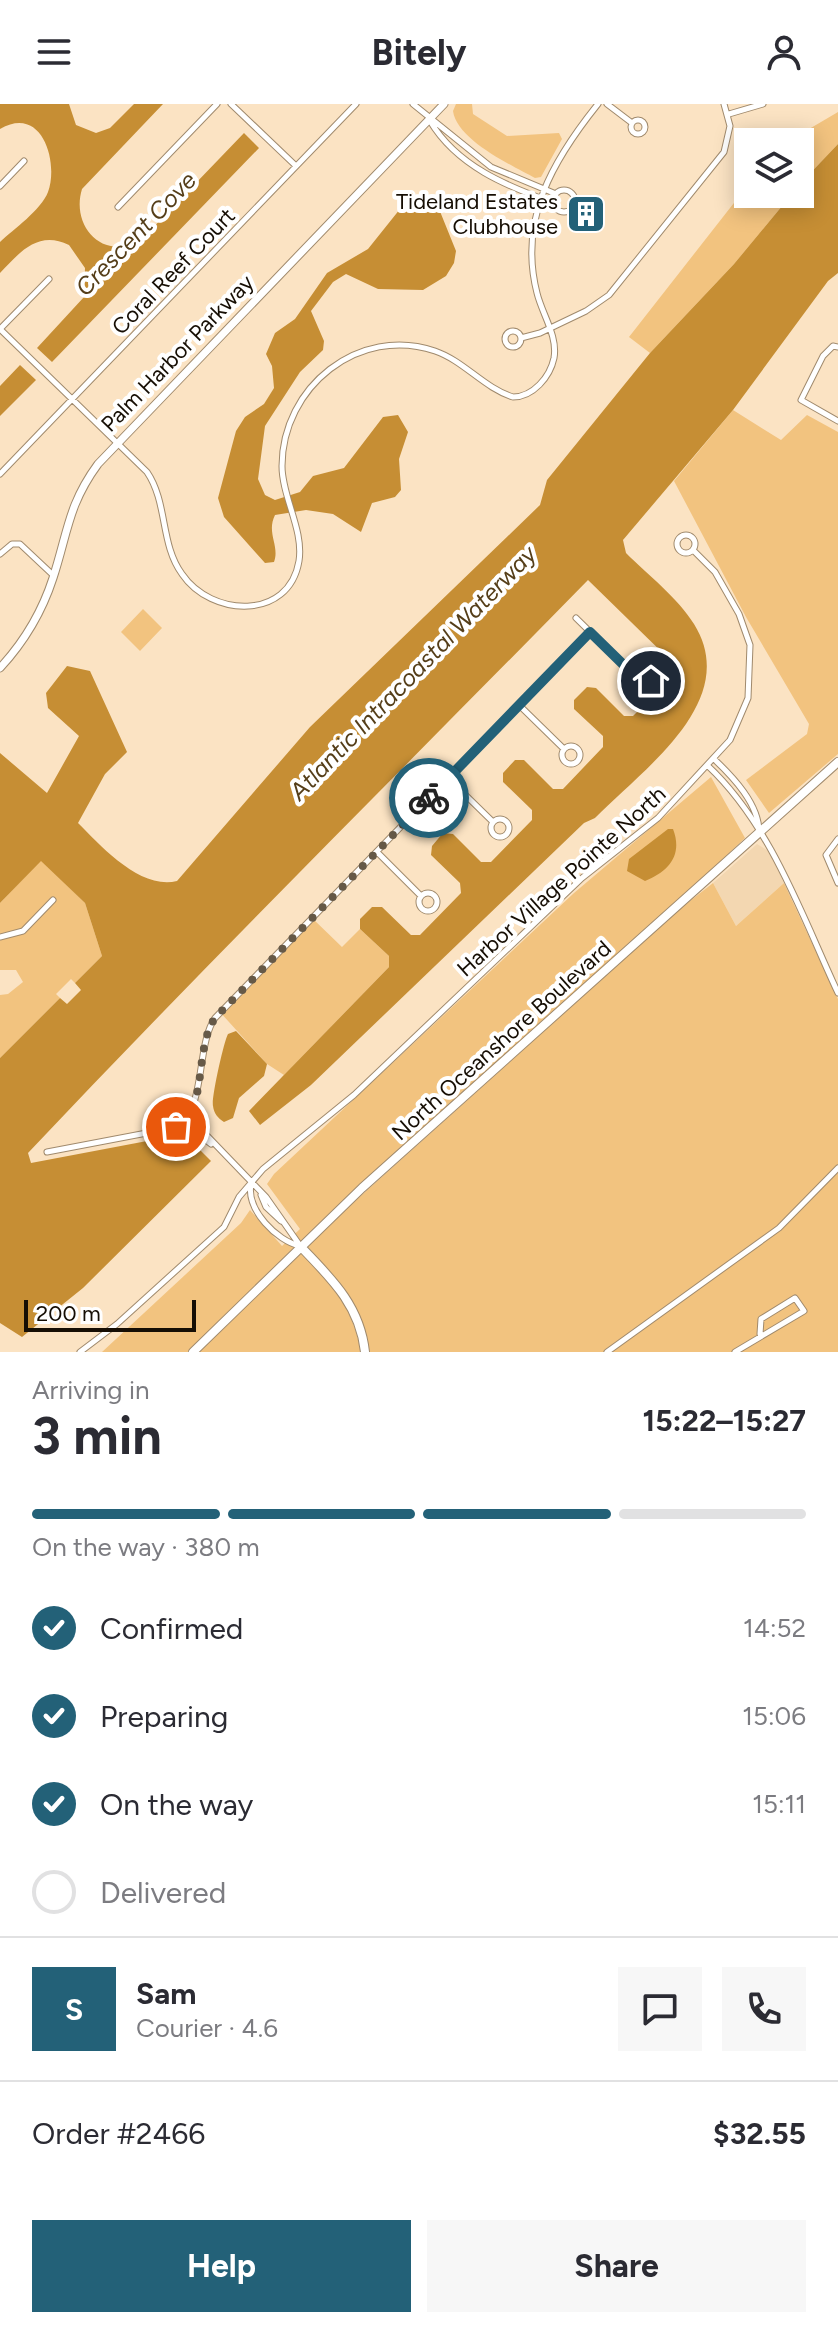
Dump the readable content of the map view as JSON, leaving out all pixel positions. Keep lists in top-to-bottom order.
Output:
{
  "streets": {
    "main road": ["North Oceanshore Boulevard"],
    "street": ["Coral Reef Court", "Palm Harbor Parkway", "Harbor Village Pointe North"]
  },
  "water": ["Crescent Cove", "Atlantic Intracoastal Waterway"],
  "places": {
    "building": ["Tideland Estates Clubhouse"]
  },
  "scale_bar": "200 m",
  "page": {
    "header": "Bitely",
    "scale": "200 m",
    "heading": ["3 min", "Arriving in", "15:22–15:27"],
    "panel": [
      "Sam",
      "Courier · 4.6",
      "Order #2466",
      "$32.55"
    ],
    "bar": "On the way · 380 m",
    "list": [
      ["Confirmed", "14:52"],
      ["Preparing", "15:06"],
      ["On the way", "15:11"],
      "Delivered"
    ],
    "round": "S",
    "buttons": ["Help", "Share"]
  }
}
